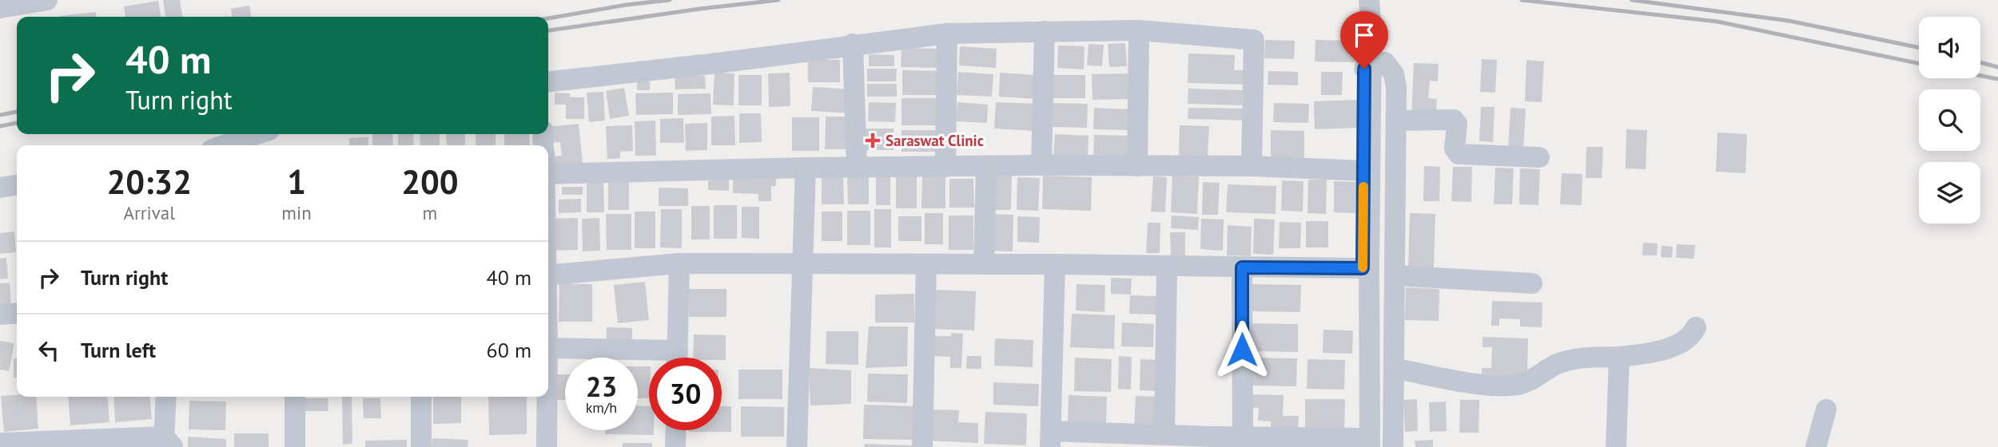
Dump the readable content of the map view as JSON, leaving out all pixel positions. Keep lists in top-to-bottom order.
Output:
{
  "places": {
    "health": ["Saraswat Clinic"]
  },
  "page": {
    "turn": ["40 m", "Turn right"],
    "eta": [
      "20:32",
      "Arrival",
      "1",
      "min",
      "200",
      "m"
    ],
    "list": [
      {
        "name": "Turn right",
        "value": "40 m"
      },
      {
        "name": "Turn left",
        "value": "60 m"
      }
    ],
    "speed": "23 km/h",
    "limit": "30"
  }
}
